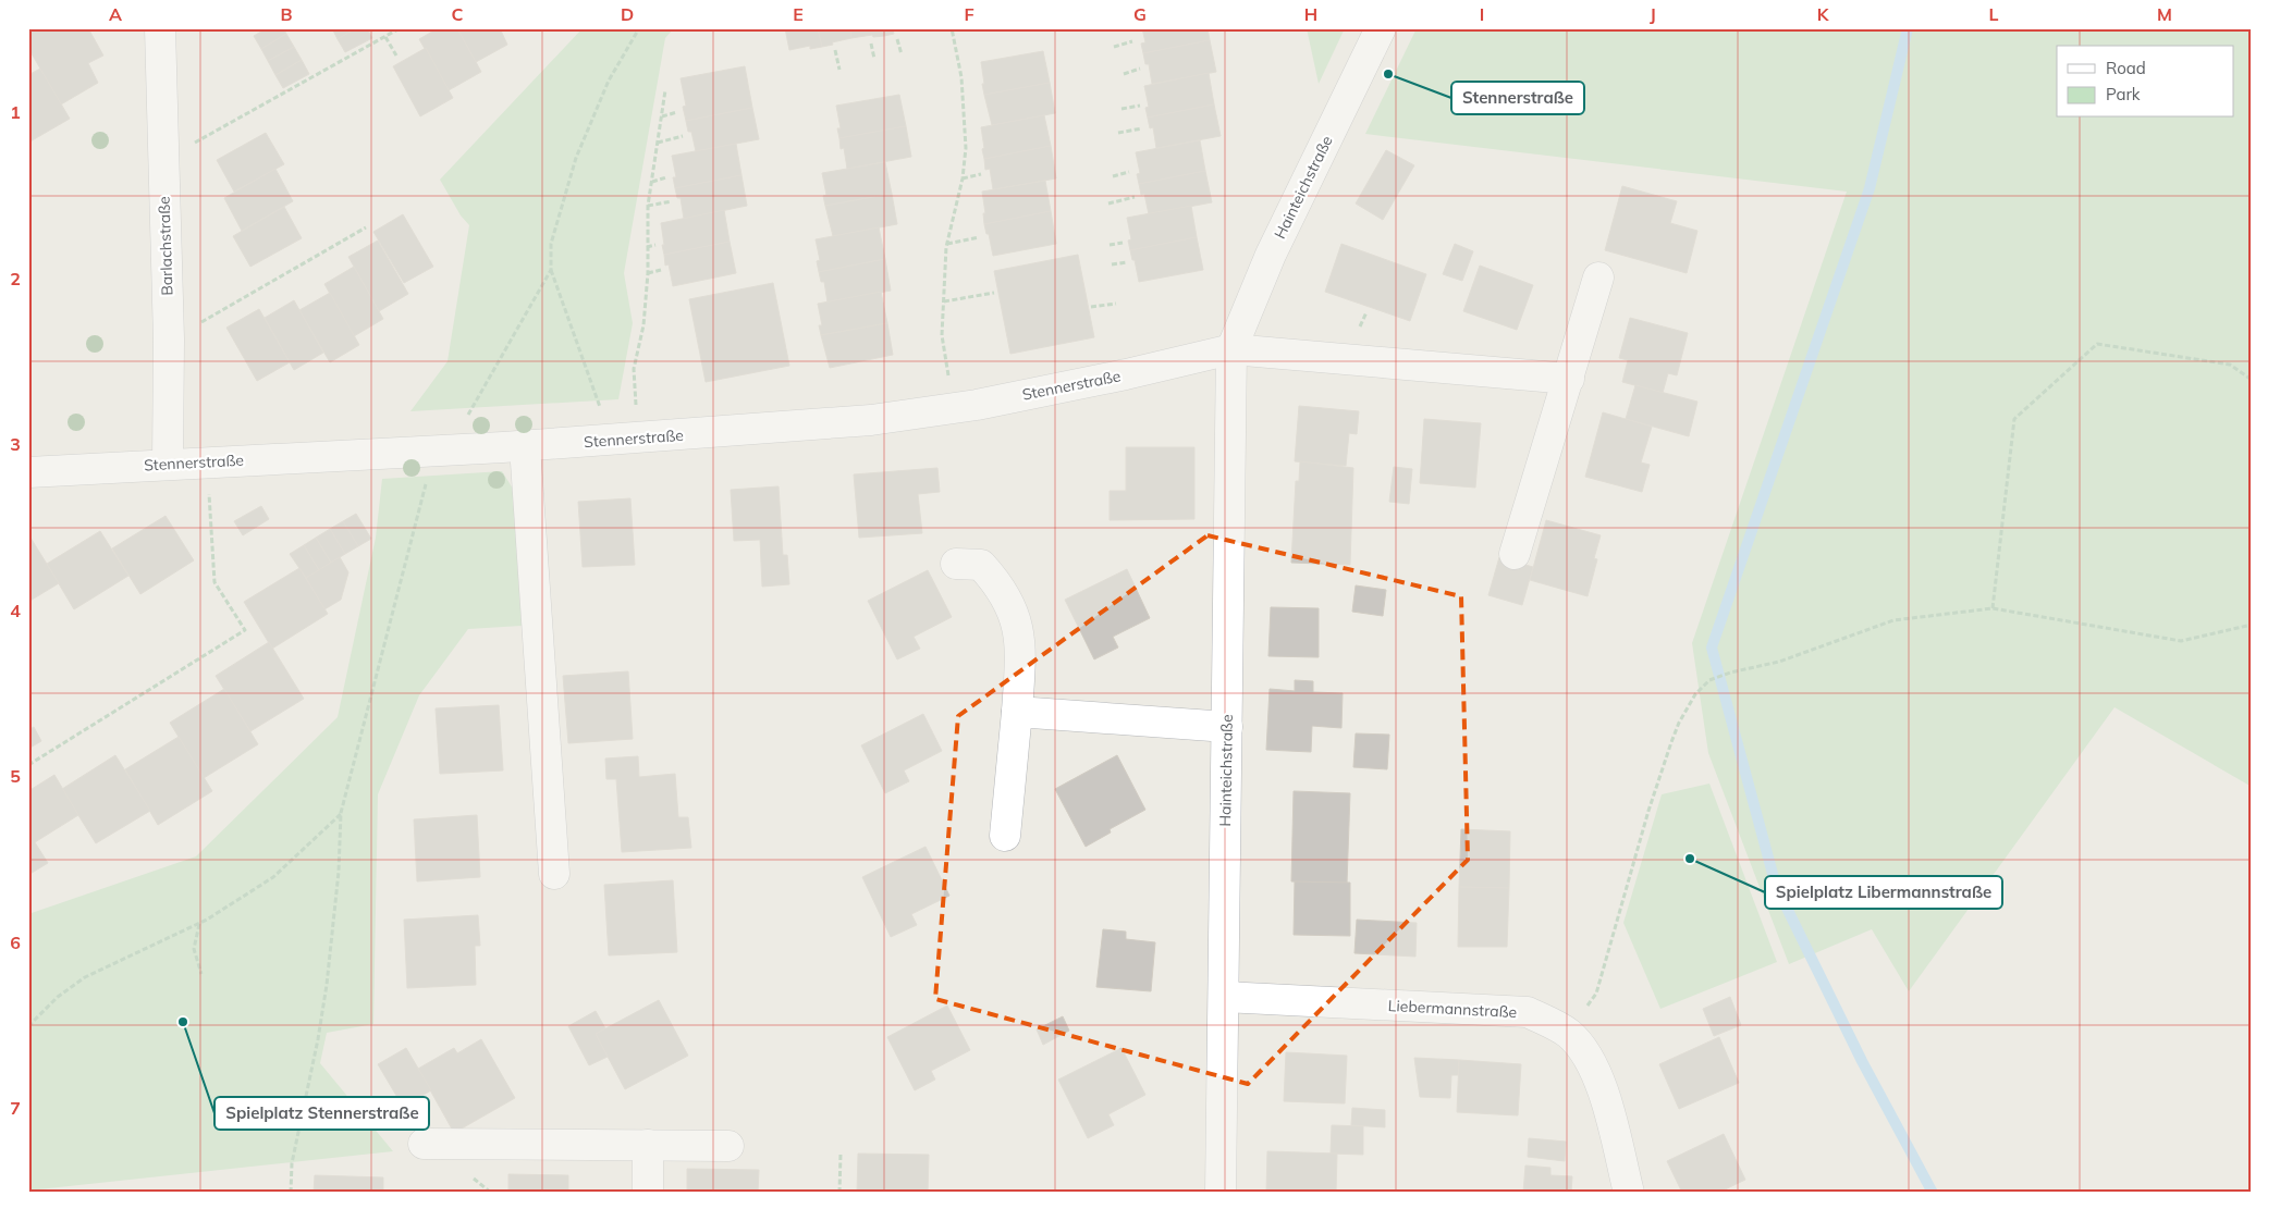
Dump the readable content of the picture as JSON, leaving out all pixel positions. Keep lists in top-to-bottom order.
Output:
{
  "streets": {
    "street": [
      "Hainteichstraße",
      "Barlachstraße",
      "Stennerstraße",
      "Liebermannstraße"
    ]
  },
  "crossings": [
    ["Hainteichstraße", "Stennerstraße"],
    ["Hainteichstraße", "Liebermannstraße"],
    ["Barlachstraße", "Stennerstraße"]
  ],
  "places": ["Stennerstraße", "Spielplatz Libermannstraße", "Spielplatz Stennerstraße"],
  "legend": ["Road", "Park"],
  "grid": {
    "columns": [
      "A",
      "B",
      "C",
      "D",
      "E",
      "F",
      "G",
      "H",
      "I",
      "J",
      "K",
      "L",
      "M"
    ],
    "rows": [
      "1",
      "2",
      "3",
      "4",
      "5",
      "6",
      "7"
    ]
  }
}
